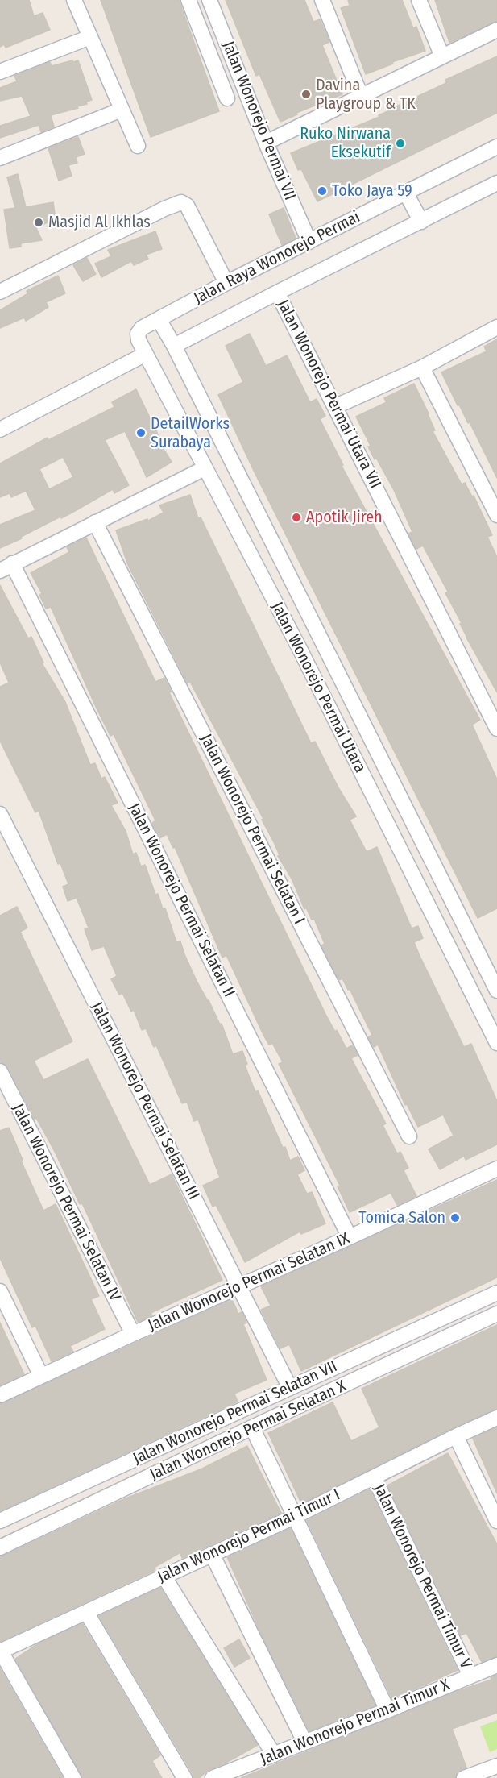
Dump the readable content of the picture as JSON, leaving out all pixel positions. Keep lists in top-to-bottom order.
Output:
{
  "streets": {
    "street": [
      "Jalan Wonorejo Permai VII",
      "Jalan Raya Wonorejo Permai",
      "Jalan Wonorejo Permai Utara VII",
      "Jalan Wonorejo Permai Utara",
      "Jalan Wonorejo Permai Selatan I",
      "Jalan Wonorejo Permai Selatan II",
      "Jalan Wonorejo Permai Selatan III",
      "Jalan Wonorejo Permai Selatan IV",
      "Jalan Wonorejo Permai Selatan IX",
      "Jalan Wonorejo Permai Selatan VII",
      "Jalan Wonorejo Permai Selatan X",
      "Jalan Wonorejo Permai Timur I",
      "Jalan Wonorejo Permai Timur V",
      "Jalan Wonorejo Permai Timur X"
    ]
  },
  "crossings": [
    ["Jalan Wonorejo Permai VII", "Jalan Raya Wonorejo Permai"],
    ["Jalan Raya Wonorejo Permai", "Jalan Wonorejo Permai Utara VII"],
    ["Jalan Raya Wonorejo Permai", "Jalan Wonorejo Permai Utara"],
    ["Jalan Wonorejo Permai Selatan II", "Jalan Wonorejo Permai Selatan IX"],
    ["Jalan Wonorejo Permai Selatan III", "Jalan Wonorejo Permai Selatan IX"],
    ["Jalan Wonorejo Permai Selatan III", "Jalan Wonorejo Permai Selatan VII"],
    ["Jalan Wonorejo Permai Selatan IV", "Jalan Wonorejo Permai Selatan IX"],
    ["Jalan Wonorejo Permai Timur I", "Jalan Wonorejo Permai Timur V"],
    ["Jalan Wonorejo Permai Timur V", "Jalan Wonorejo Permai Timur X"]
  ],
  "places": [
    "Davina Playgroup & TK",
    "Ruko Nirwana Eksekutif",
    "Toko Jaya 59",
    "Masjid Al Ikhlas",
    "DetailWorks Surabaya",
    "Apotik Jireh",
    "Tomica Salon"
  ]
}
